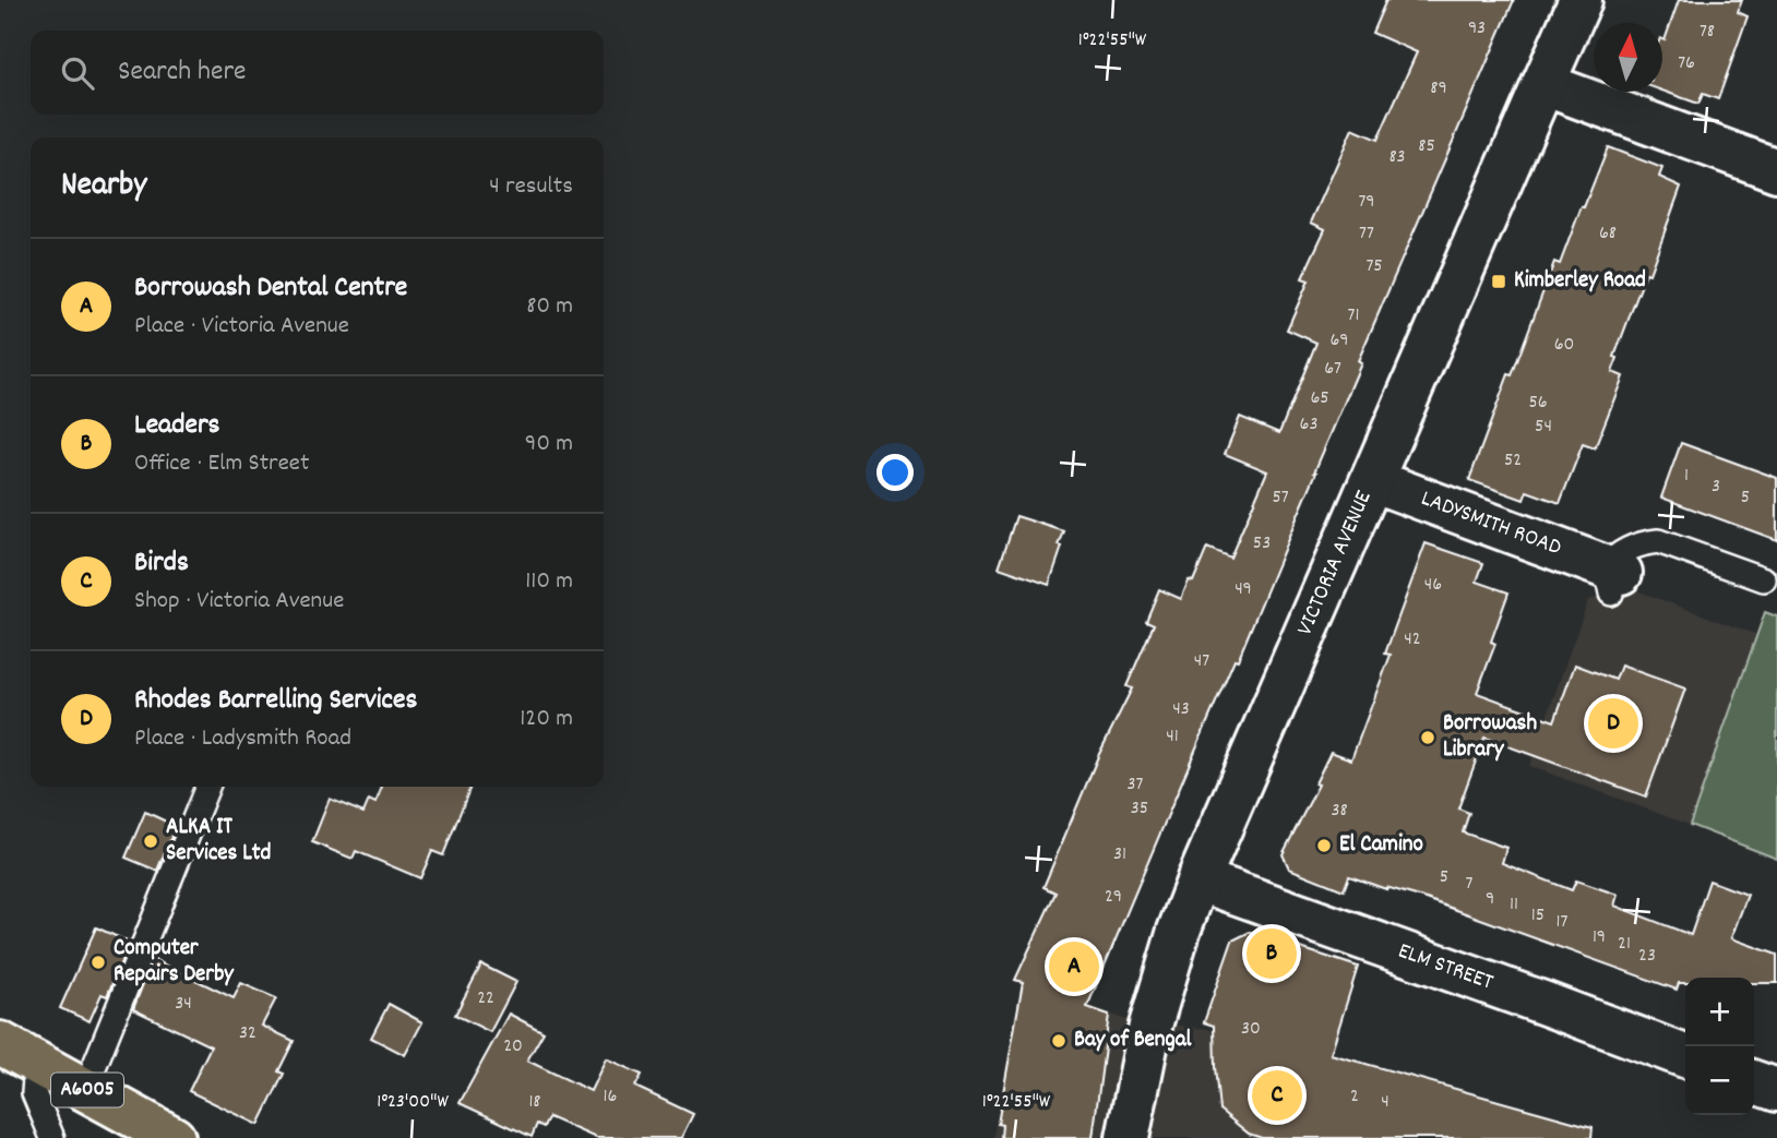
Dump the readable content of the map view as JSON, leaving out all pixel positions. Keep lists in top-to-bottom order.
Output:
{
  "streets": {
    "main road": ["A6005"],
    "street": ["LADYSMITH ROAD", "VICTORIA AVENUE", "ELM STREET"]
  },
  "crossings": [
    ["LADYSMITH ROAD", "VICTORIA AVENUE"],
    ["VICTORIA AVENUE", "ELM STREET"]
  ],
  "places": {
    "transit": ["Kimberley Road"],
    "other": [
      "Borrowash Library",
      "ALKA IT Services Ltd",
      "El Camino",
      "Computer Repairs Derby",
      "Bay of Bengal"
    ]
  },
  "house_numbers": [
    "93",
    "78",
    "76",
    "89",
    "85",
    "83",
    "79",
    "77",
    "68",
    "75",
    "71",
    "69",
    "60",
    "67",
    "65",
    "56",
    "63",
    "54",
    "52",
    "1",
    "3",
    "57",
    "5",
    "53",
    "46",
    "49",
    "42",
    "47",
    "43",
    "41",
    "37",
    "35",
    "38",
    "31",
    "5",
    "7",
    "29",
    "9",
    "11",
    "15",
    "17",
    "19",
    "21",
    "23",
    "22",
    "34",
    "30",
    "32",
    "20",
    "16",
    "2",
    "18",
    "4"
  ],
  "north": "top",
  "page": {
    "search": "Search here",
    "heading": ["Nearby", "4 results"],
    "list": [
      {
        "mark": "A",
        "name": "Borrowash Dental Centre",
        "note": "Place · Victoria Avenue",
        "value": "80 m"
      },
      {
        "mark": "B",
        "name": "Leaders",
        "note": "Office · Elm Street",
        "value": "90 m"
      },
      {
        "mark": "C",
        "name": "Birds",
        "note": "Shop · Victoria Avenue",
        "value": "110 m"
      },
      {
        "mark": "D",
        "name": "Rhodes Barrelling Services",
        "note": "Place · Ladysmith Road",
        "value": "120 m"
      }
    ],
    "pins": [
      "D",
      "B",
      "A",
      "C"
    ],
    "map_buttons": ["+", "−"]
  },
  "coordinates": ["1°22'55\"W", "1°23'00\"W"]
}
